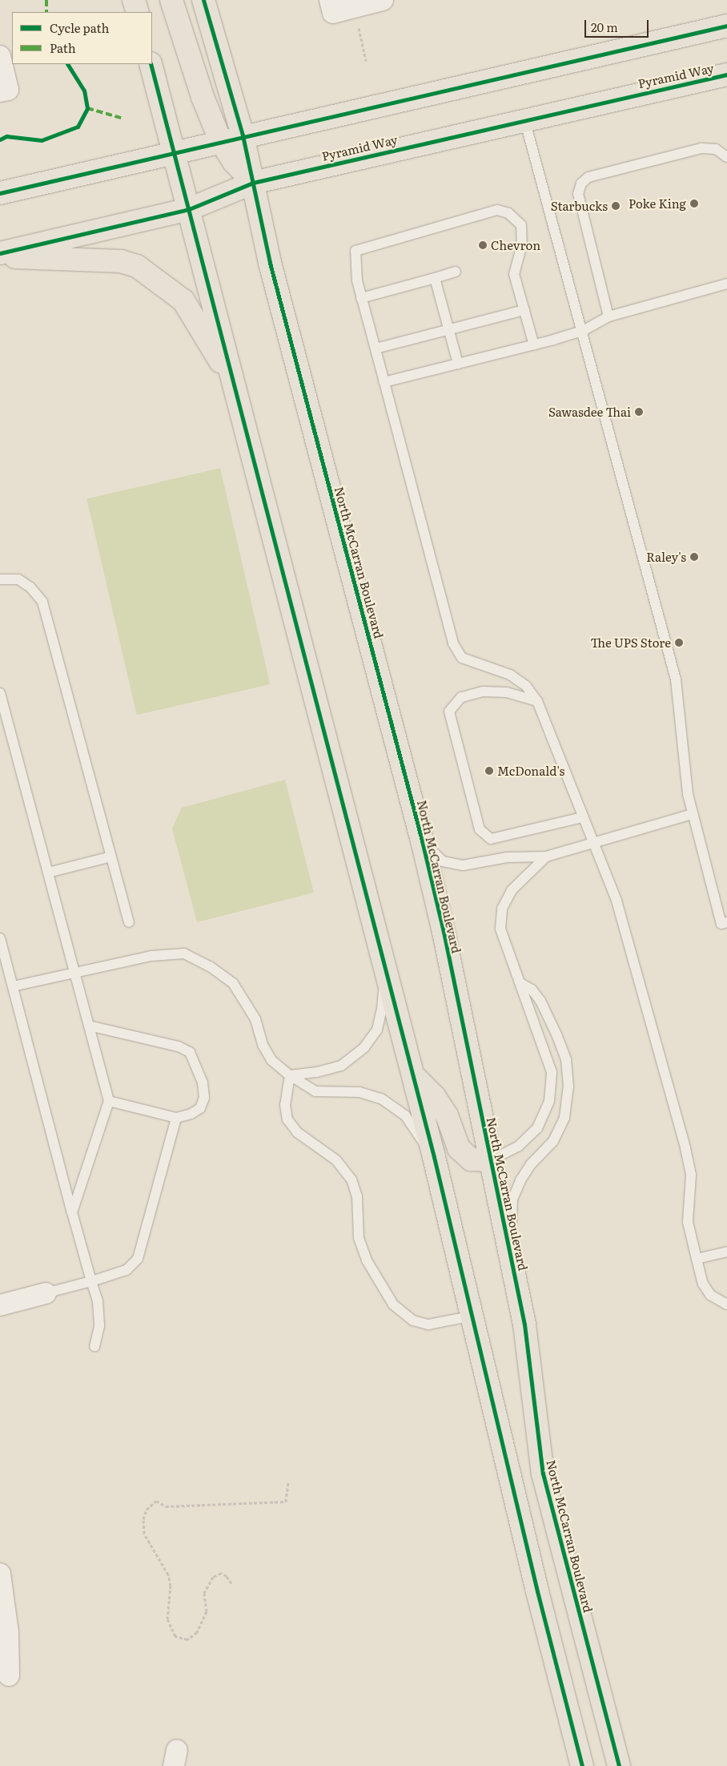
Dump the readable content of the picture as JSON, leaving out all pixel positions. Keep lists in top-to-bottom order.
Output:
{
  "streets": {
    "main road": ["Pyramid Way", "North McCarran Boulevard"]
  },
  "crossings": [
    ["Pyramid Way", "North McCarran Boulevard"]
  ],
  "places": [
    "Poke King",
    "Starbucks",
    "Chevron",
    "Sawasdee Thai",
    "Raley's",
    "The UPS Store",
    "McDonald's"
  ],
  "legend": ["Cycle path", "Path"],
  "scale_bar": "20 m"
}
